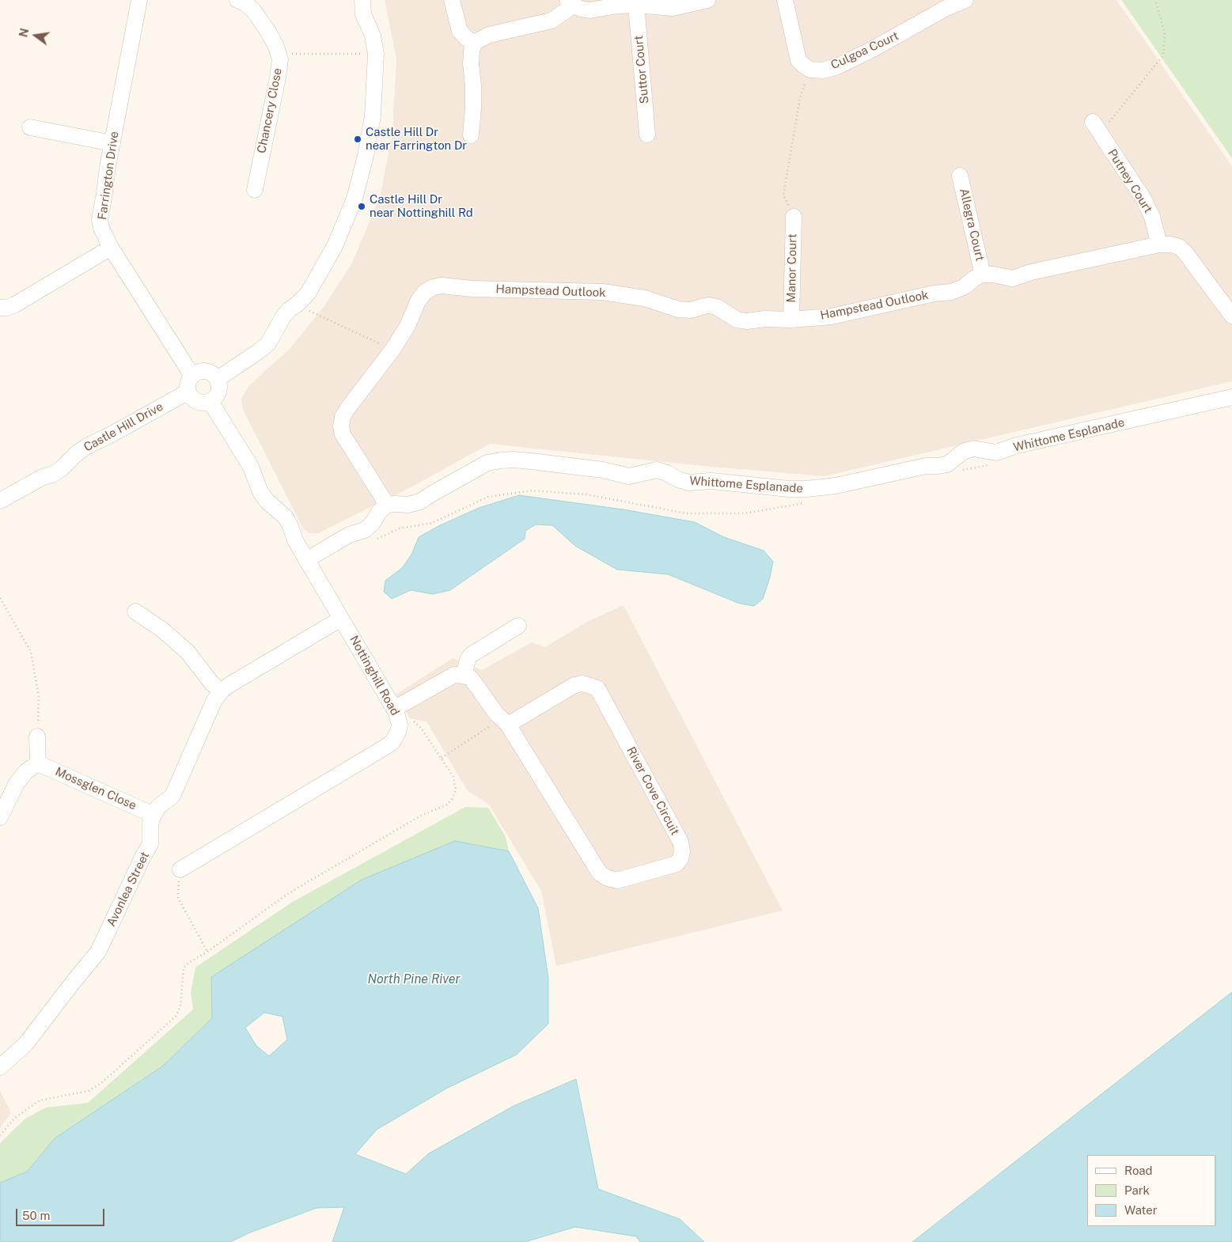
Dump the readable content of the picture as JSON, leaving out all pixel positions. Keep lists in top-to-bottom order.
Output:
{
  "streets": {
    "street": [
      "Culgoa Court",
      "Suttor Court",
      "Chancery Close",
      "Farrington Drive",
      "Putney Court",
      "Allegra Court",
      "Manor Court",
      "Hampstead Outlook",
      "Castle Hill Drive",
      "Whittome Esplanade",
      "Nottinghill Road",
      "Mossglen Close",
      "River Cove Circuit",
      "Avonlea Street"
    ]
  },
  "crossings": [
    ["Farrington Drive", "Castle Hill Drive"],
    ["Farrington Drive", "Nottinghill Road"],
    ["Allegra Court", "Hampstead Outlook"],
    ["Manor Court", "Hampstead Outlook"],
    ["Hampstead Outlook", "Whittome Esplanade"],
    ["Castle Hill Drive", "Nottinghill Road"],
    ["Mossglen Close", "Avonlea Street"]
  ],
  "water": ["North Pine River"],
  "places": ["Castle Hill Dr near Farrington Dr", "Castle Hill Dr near Nottinghill Rd"],
  "legend": ["Road", "Park", "Water"],
  "scale_bar": "50 m",
  "north": "left"
}
